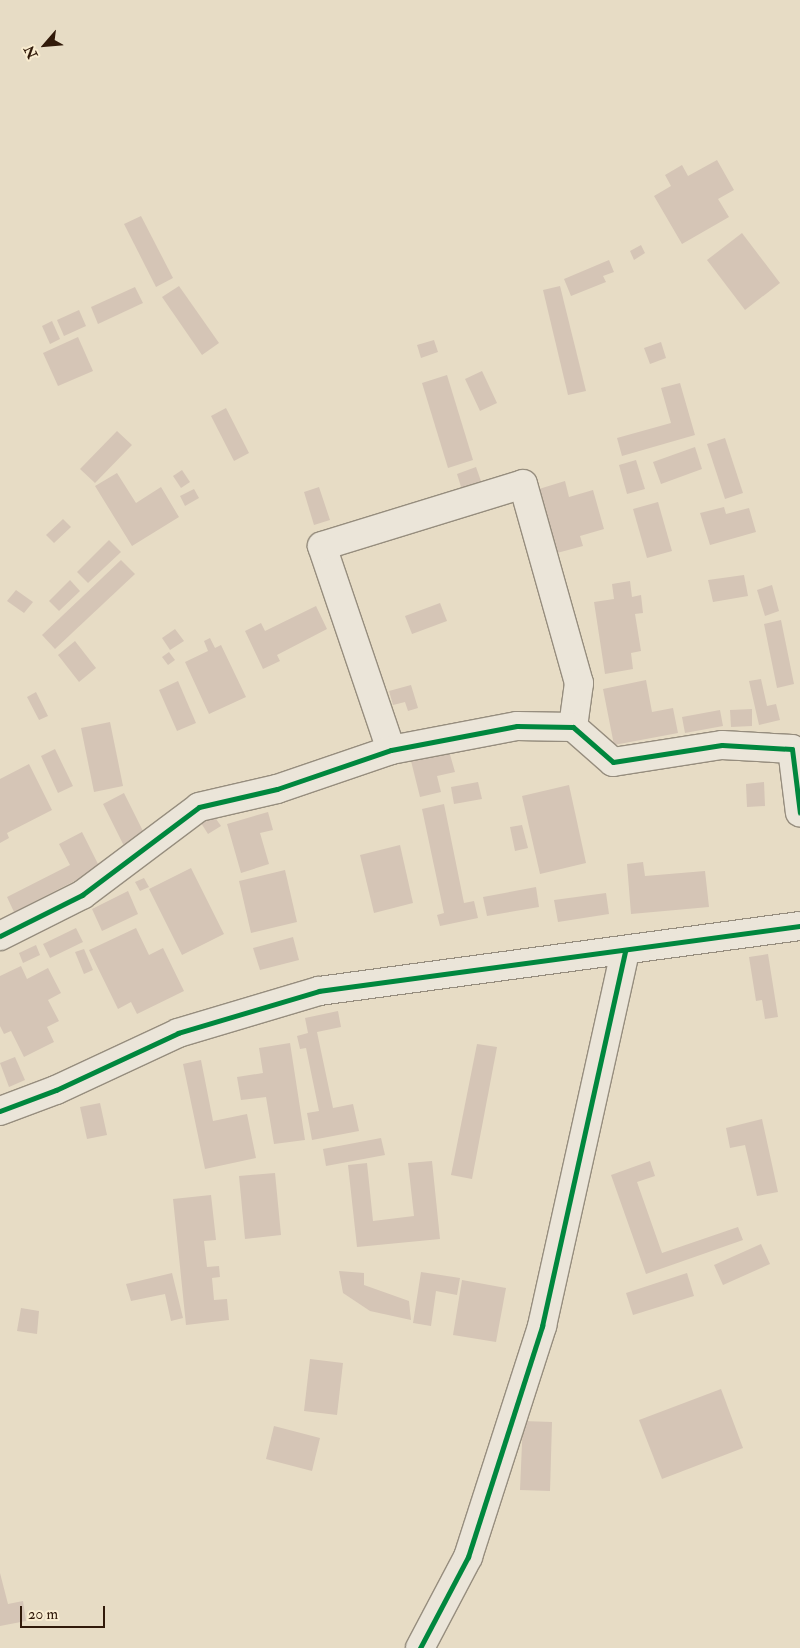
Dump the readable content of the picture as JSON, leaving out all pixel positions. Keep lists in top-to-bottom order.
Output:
{
  "scale_bar": "20 m",
  "north": "bottom left"
}
